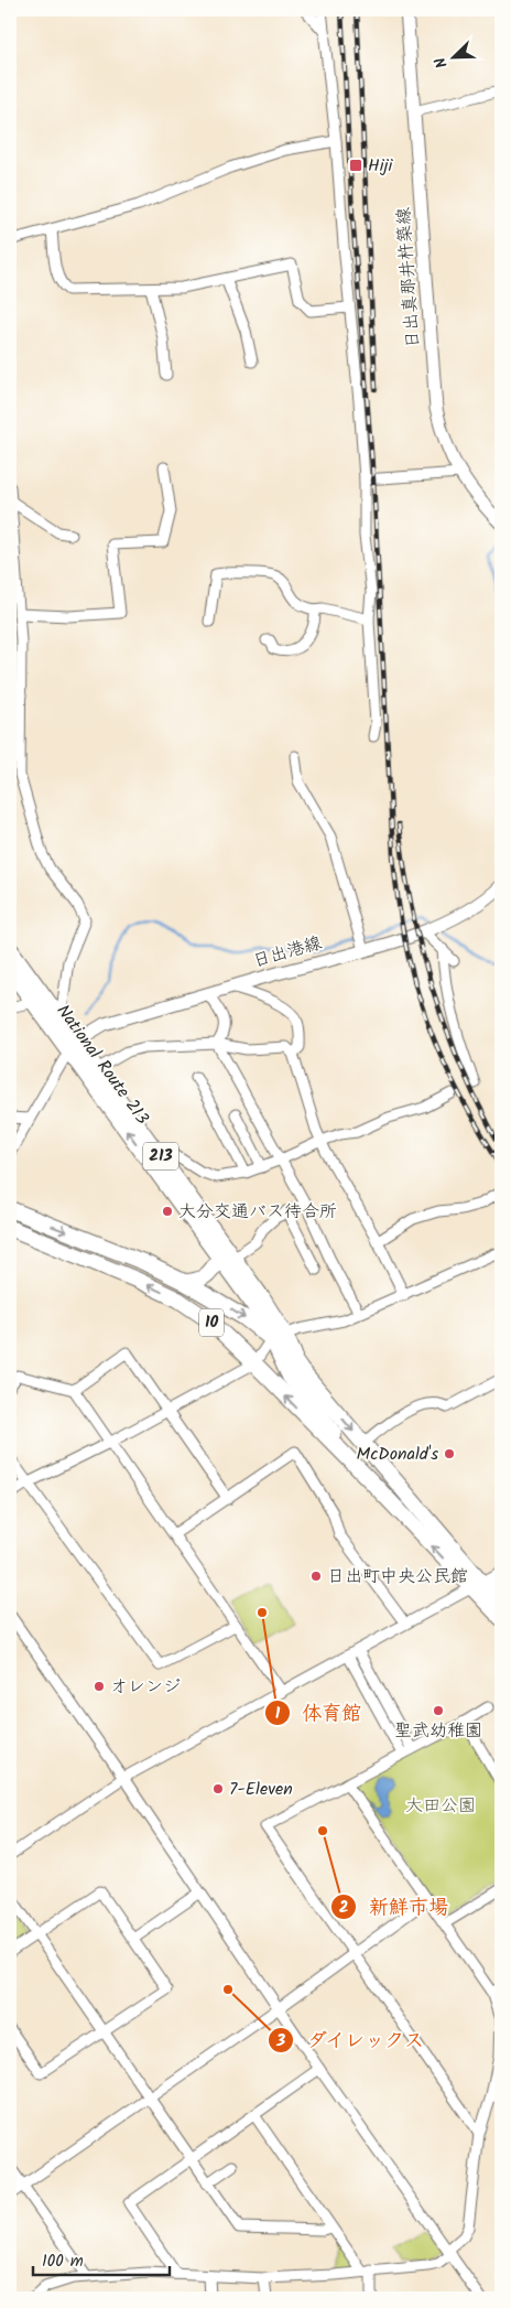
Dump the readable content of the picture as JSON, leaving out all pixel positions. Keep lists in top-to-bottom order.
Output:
{
  "streets": {
    "highway": ["National Route 213", "213", "10"],
    "main road": ["日出真那井杵築線", "日出港線"]
  },
  "crossings": [
    ["日出港線", "National Route 213"],
    ["National Route 213", "10"]
  ],
  "parks": ["大田公園"],
  "places": {
    "transit": ["Hiji"],
    "other": [
      "大分交通バス待合所",
      "McDonald's",
      "日出町中央公民館",
      "体育館",
      "オレンジ",
      "聖武幼稚園",
      "7-Eleven",
      "新鮮市場",
      "ダイレックス"
    ]
  },
  "scale_bar": "100 m",
  "north": "bottom left"
}
